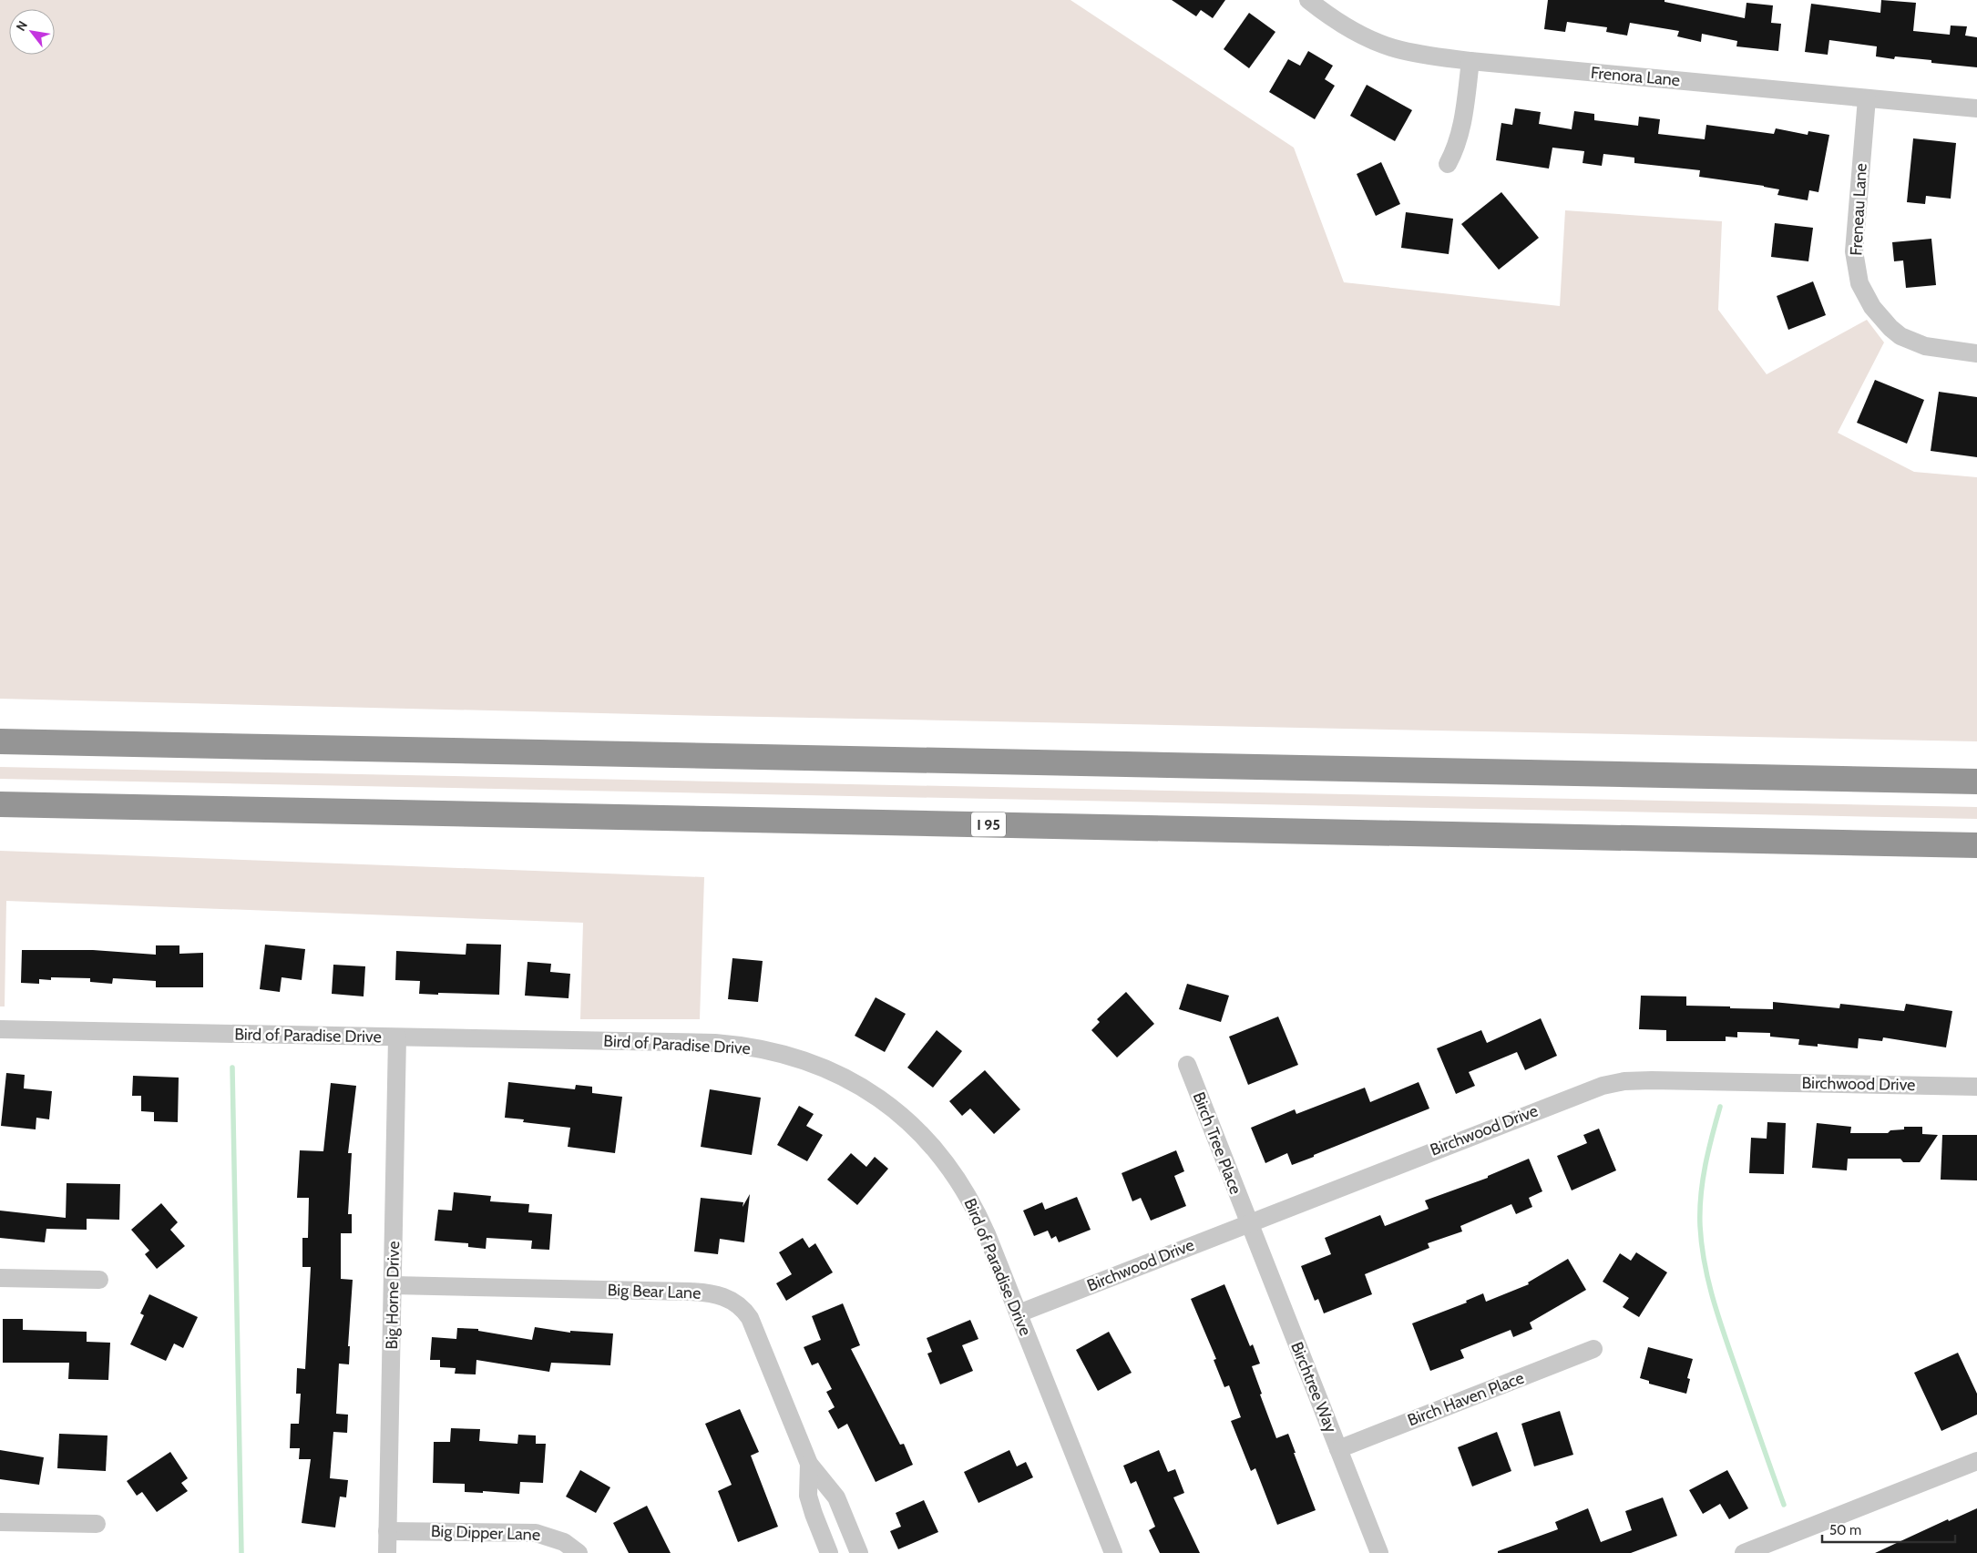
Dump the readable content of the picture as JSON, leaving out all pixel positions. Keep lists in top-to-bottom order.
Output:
{
  "streets": {
    "highway": ["I 95"],
    "street": [
      "Frenora Lane",
      "Freneau Lane",
      "Bird of Paradise Drive",
      "Birchwood Drive",
      "Birch Tree Place",
      "Big Bear Lane",
      "Big Horne Drive",
      "Birchtree Way",
      "Birch Haven Place",
      "Big Dipper Lane"
    ]
  },
  "crossings": [
    ["Frenora Lane", "Freneau Lane"],
    ["Bird of Paradise Drive", "Birchwood Drive"],
    ["Bird of Paradise Drive", "Big Horne Drive"],
    ["Birchwood Drive", "Birch Tree Place"],
    ["Birchwood Drive", "Birchtree Way"],
    ["Birch Tree Place", "Birchtree Way"],
    ["Big Bear Lane", "Big Horne Drive"],
    ["Big Horne Drive", "Big Dipper Lane"],
    ["Birchtree Way", "Birch Haven Place"]
  ],
  "scale_bar": "50 m",
  "north": "top left"
}
